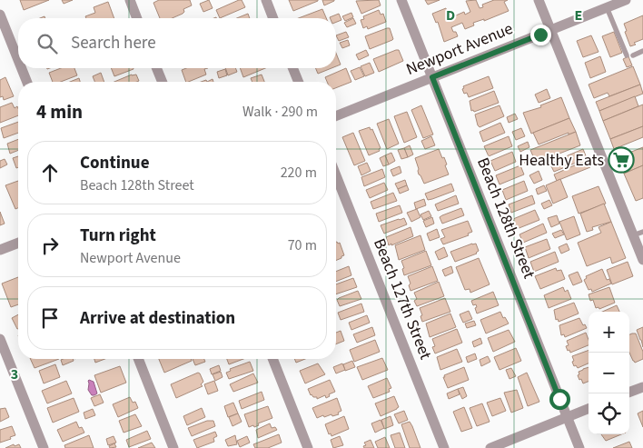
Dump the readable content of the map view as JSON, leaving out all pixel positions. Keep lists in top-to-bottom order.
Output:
{
  "streets": {
    "street": ["Newport Avenue", "Beach 128th Street", "Beach 127th Street"]
  },
  "crossings": [
    ["Newport Avenue", "Beach 128th Street"]
  ],
  "places": {
    "supermarket": ["Healthy Eats"]
  },
  "page": {
    "search": "Search here",
    "heading": ["4 min", "Walk · 290 m"],
    "list": [
      ["Continue", "Beach 128th Street", "220 m"],
      ["Turn right", "Newport Avenue", "70 m"],
      "Arrive at destination"
    ],
    "map_buttons": ["+", "−"]
  },
  "grid": {
    "columns": ["D", "E"],
    "rows": ["3"]
  }
}
